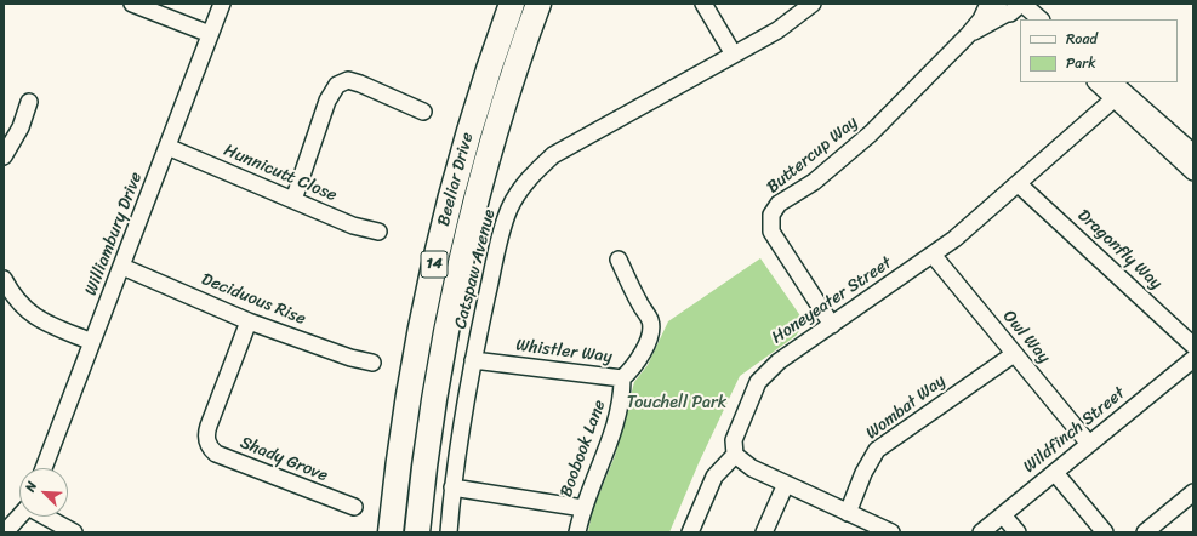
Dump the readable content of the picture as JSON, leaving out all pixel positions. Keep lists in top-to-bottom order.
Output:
{
  "streets": {
    "highway": ["Beeliar Drive", "14"],
    "street": [
      "Buttercup Way",
      "Hunnicutt Close",
      "Williambury Drive",
      "Dragonfly Way",
      "Catspaw Avenue",
      "Deciduous Rise",
      "Honeyeater Street",
      "Owl Way",
      "Whistler Way",
      "Wombat Way",
      "Wildfinch Street",
      "Boobook Lane",
      "Shady Grove"
    ]
  },
  "crossings": [
    ["Buttercup Way", "Honeyeater Street"],
    ["Hunnicutt Close", "Williambury Drive"],
    ["Williambury Drive", "Deciduous Rise"],
    ["Dragonfly Way", "Honeyeater Street"],
    ["Catspaw Avenue", "Whistler Way"],
    ["Deciduous Rise", "Shady Grove"],
    ["Honeyeater Street", "Owl Way"],
    ["Owl Way", "Wombat Way"],
    ["Owl Way", "Wildfinch Street"],
    ["Whistler Way", "Boobook Lane"]
  ],
  "parks": ["Touchell Park"],
  "legend": ["Road", "Park"],
  "north": "top left"
}
